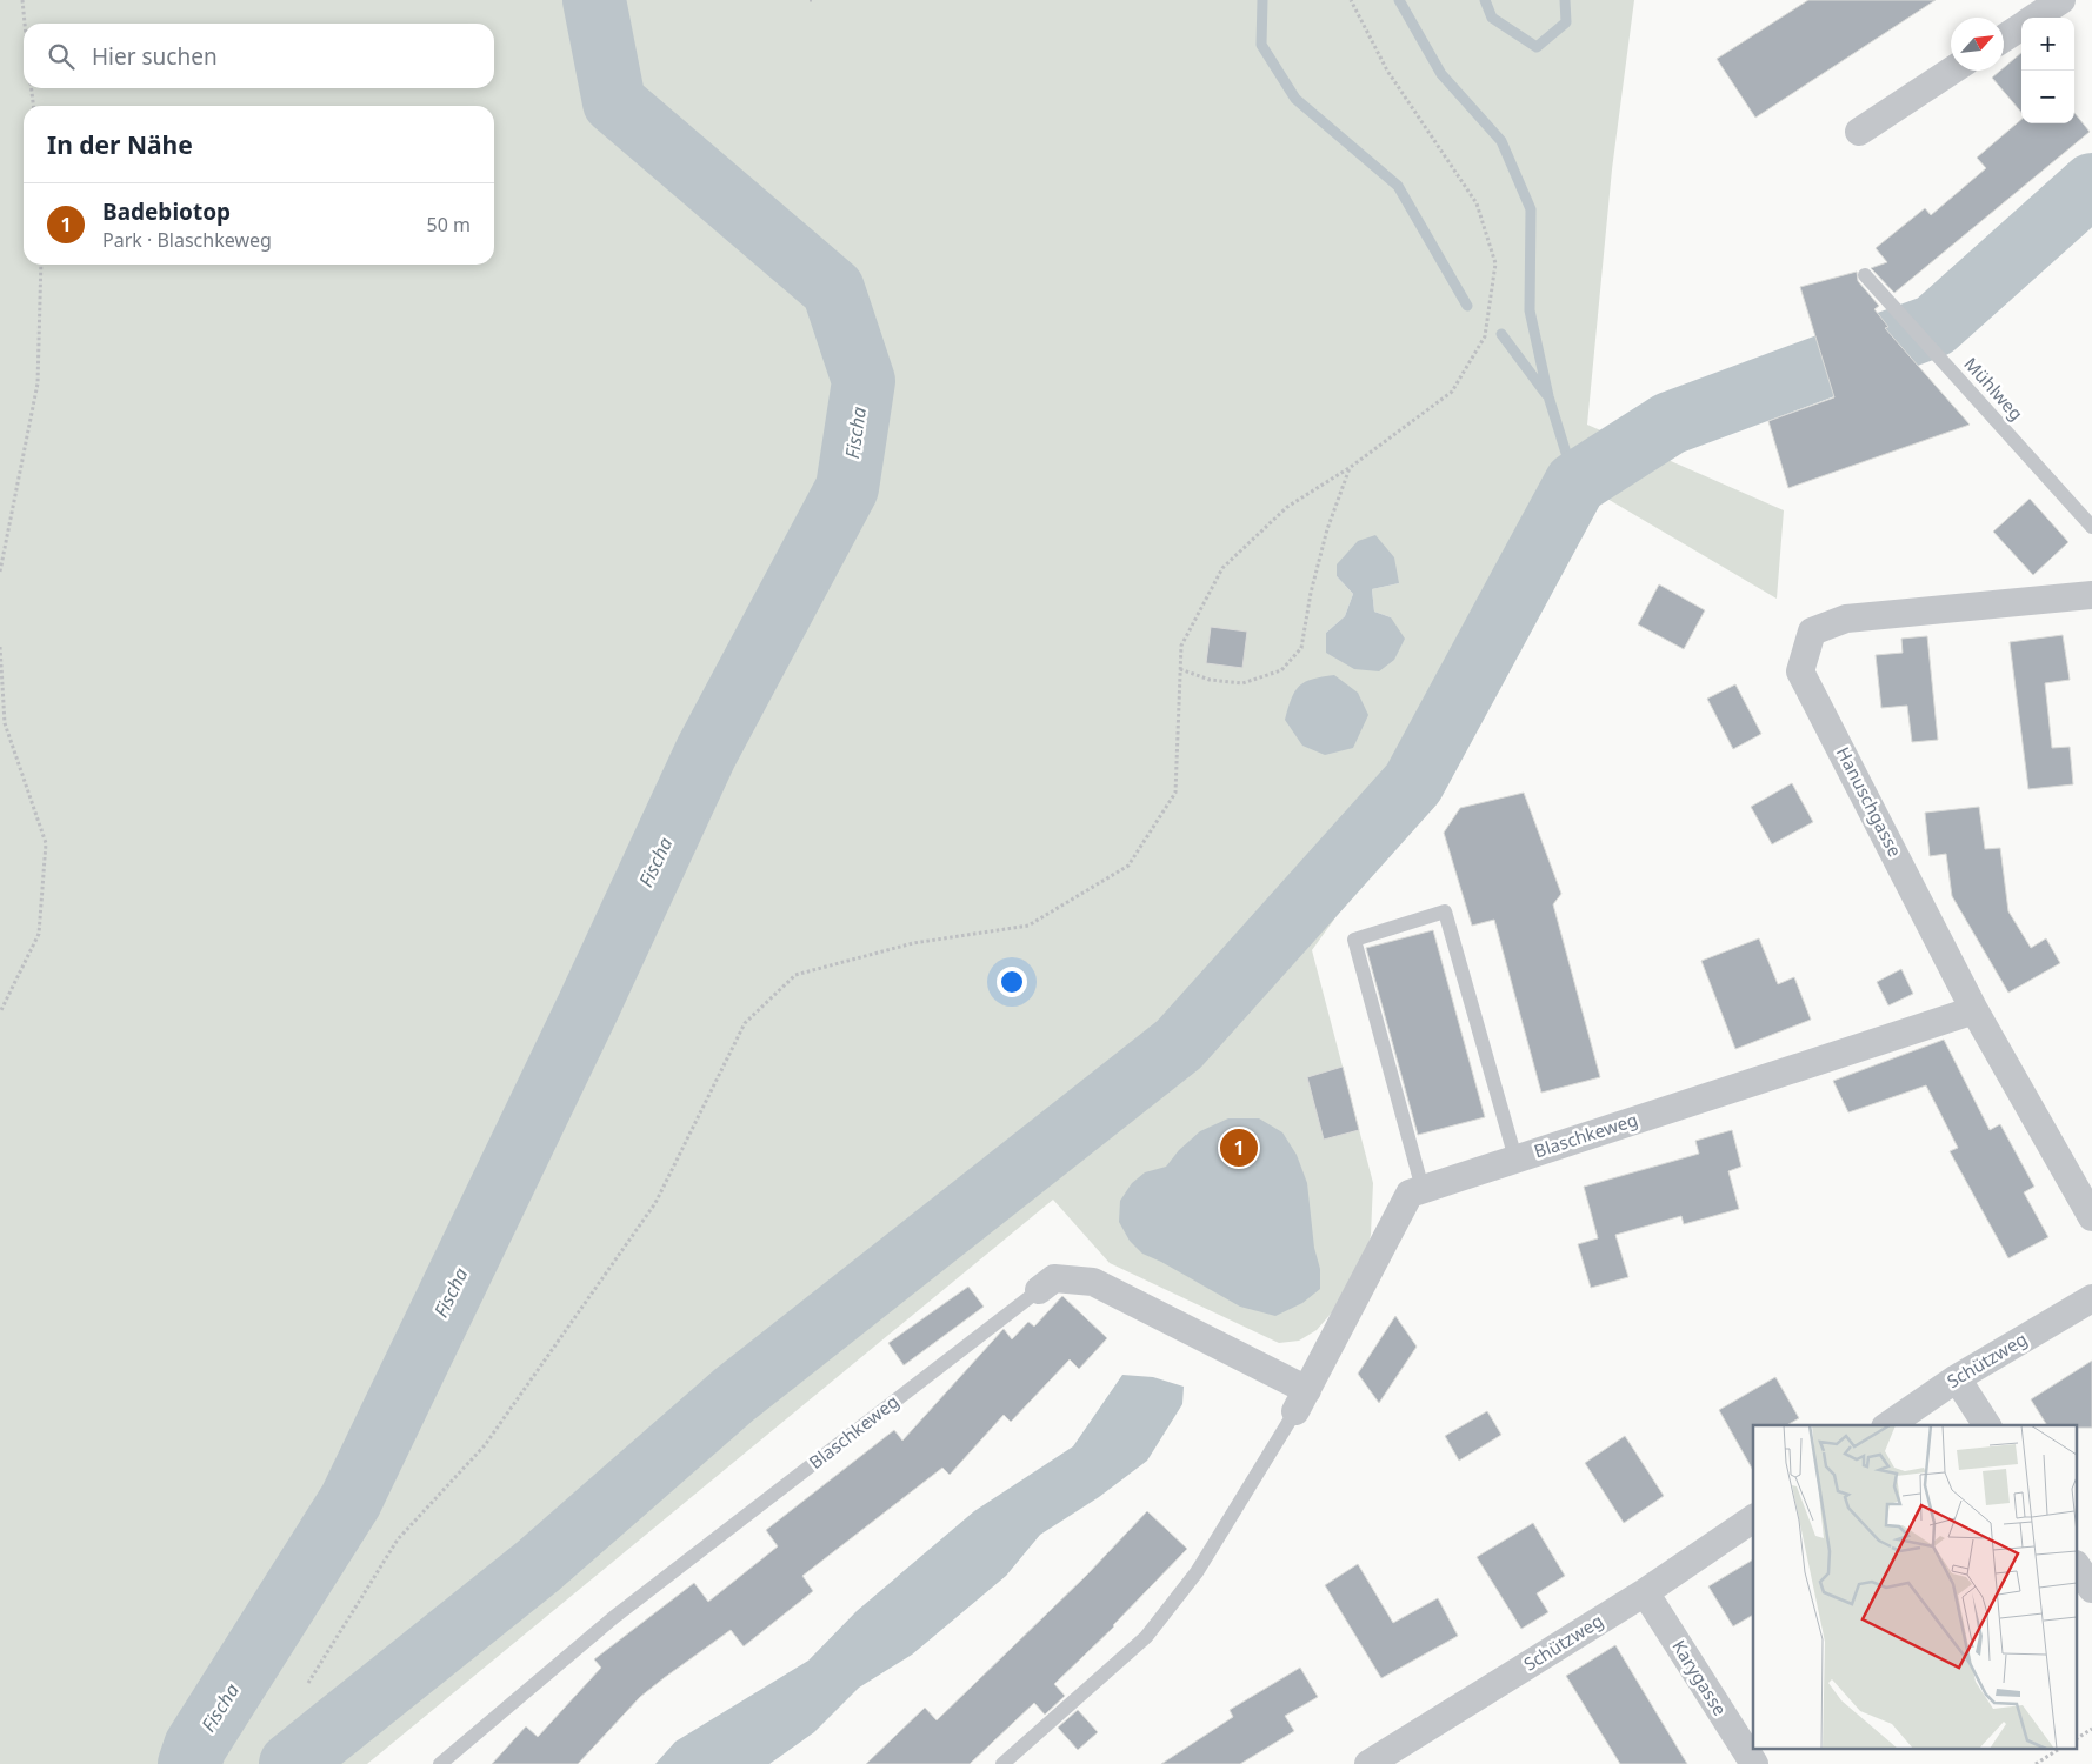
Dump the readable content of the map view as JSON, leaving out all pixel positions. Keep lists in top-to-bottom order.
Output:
{
  "streets": {
    "street": [
      "Hanuschgasse",
      "Blaschkeweg",
      "Schützweg",
      "Karygasse"
    ],
    "lane": ["Mühlweg"]
  },
  "crossings": [
    ["Hanuschgasse", "Blaschkeweg"],
    ["Schützweg", "Karygasse"]
  ],
  "water": ["Fischa"],
  "north": "top right",
  "page": {
    "map_buttons": ["+", "−"],
    "search": "Hier suchen",
    "heading": "In der Nähe",
    "list": [
      {
        "mark": "1",
        "name": "Badebiotop",
        "note": "Park · Blaschkeweg",
        "value": "50 m"
      }
    ],
    "pins": "1"
  }
}
